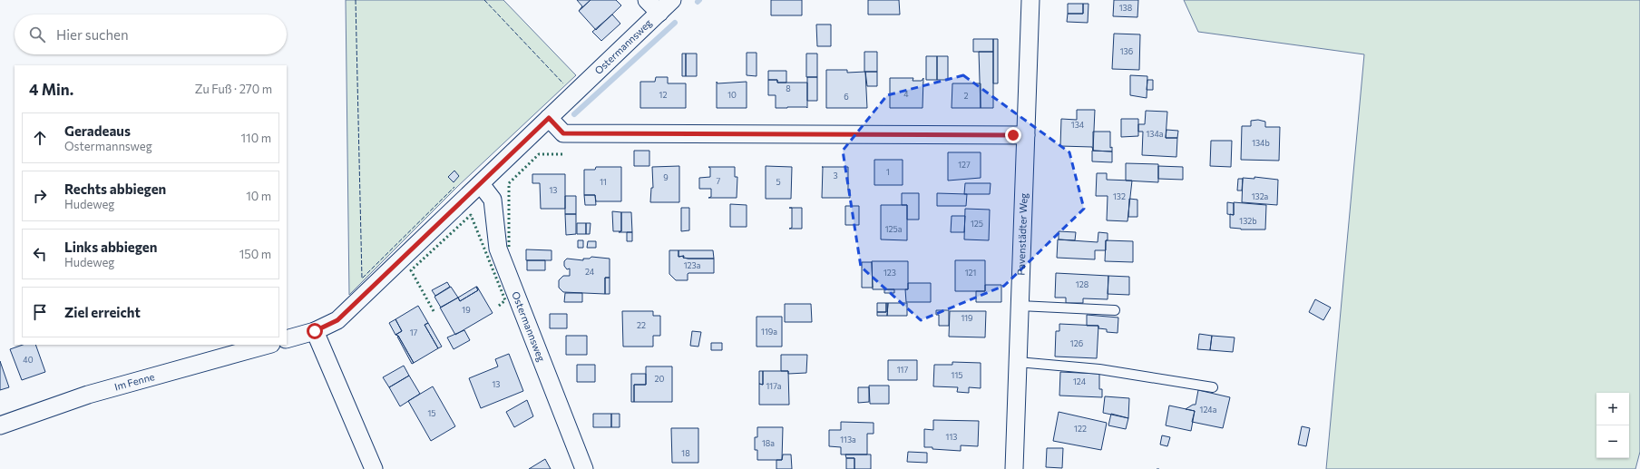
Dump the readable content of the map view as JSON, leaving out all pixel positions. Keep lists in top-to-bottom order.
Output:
{
  "streets": {
    "street": ["Ostermannsweg", "Pavenstädter Weg", "Im Fenne"]
  },
  "house_numbers": [
    "138",
    "136",
    "8",
    "4",
    "12",
    "10",
    "2",
    "6",
    "134",
    "134a",
    "134b",
    "127",
    "1",
    "3",
    "9",
    "7",
    "11",
    "5",
    "13",
    "132",
    "132a",
    "132b",
    "125",
    "125a",
    "123a",
    "24",
    "123",
    "121",
    "128",
    "19",
    "119",
    "22",
    "119a",
    "17",
    "126",
    "40",
    "117",
    "115",
    "20",
    "124",
    "13",
    "117a",
    "124a",
    "15",
    "122",
    "113",
    "113a",
    "18a",
    "18"
  ],
  "page": {
    "search": "Hier suchen",
    "heading": ["4 Min.", "Zu Fuß · 270 m"],
    "list": [
      ["Geradeaus", "Ostermannsweg", "110 m"],
      ["Rechts abbiegen", "Hudeweg", "10 m"],
      ["Links abbiegen", "Hudeweg", "150 m"],
      "Ziel erreicht"
    ],
    "map_buttons": ["+", "−"]
  }
}
